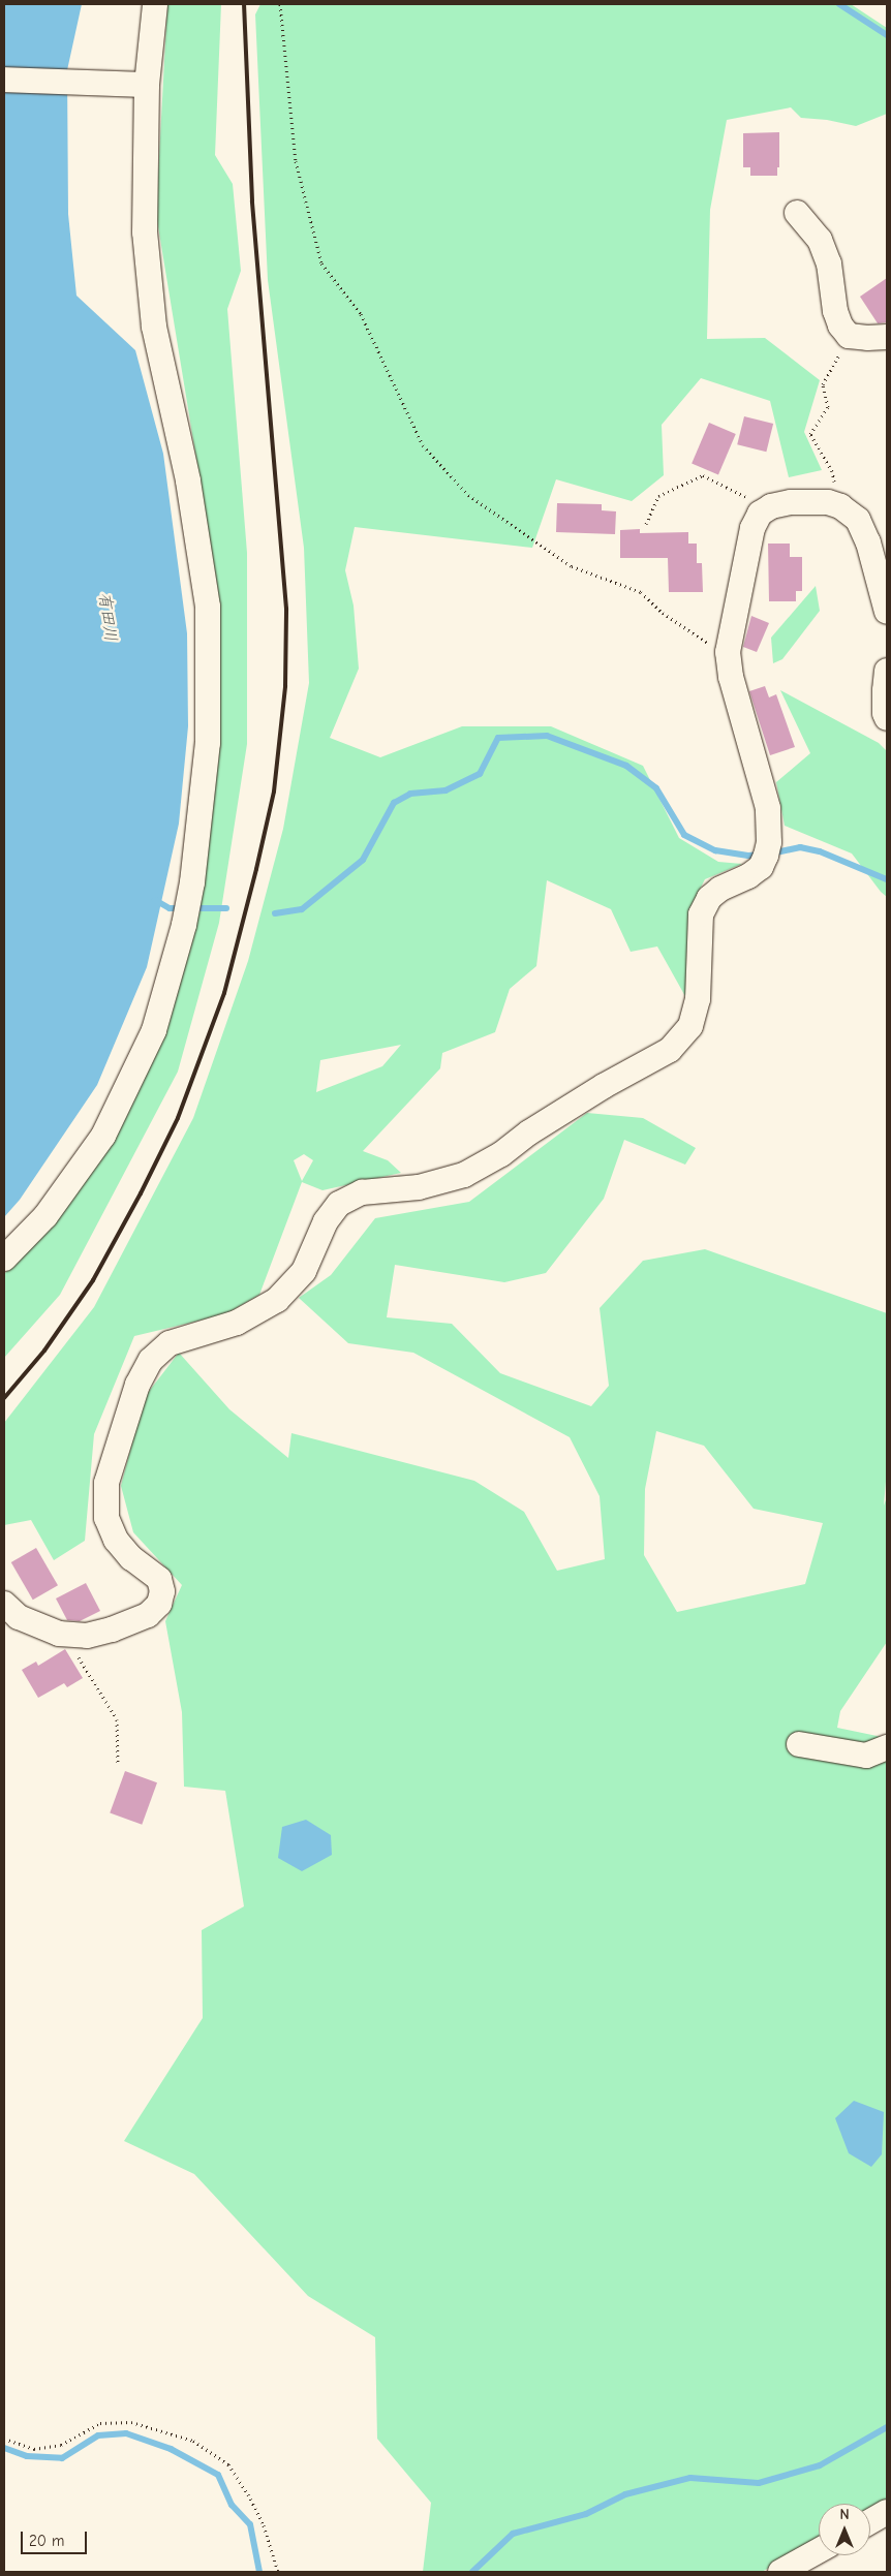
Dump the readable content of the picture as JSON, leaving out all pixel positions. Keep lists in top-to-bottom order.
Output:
{
  "water": ["有田川"],
  "scale_bar": "20 m",
  "north": "top"
}
